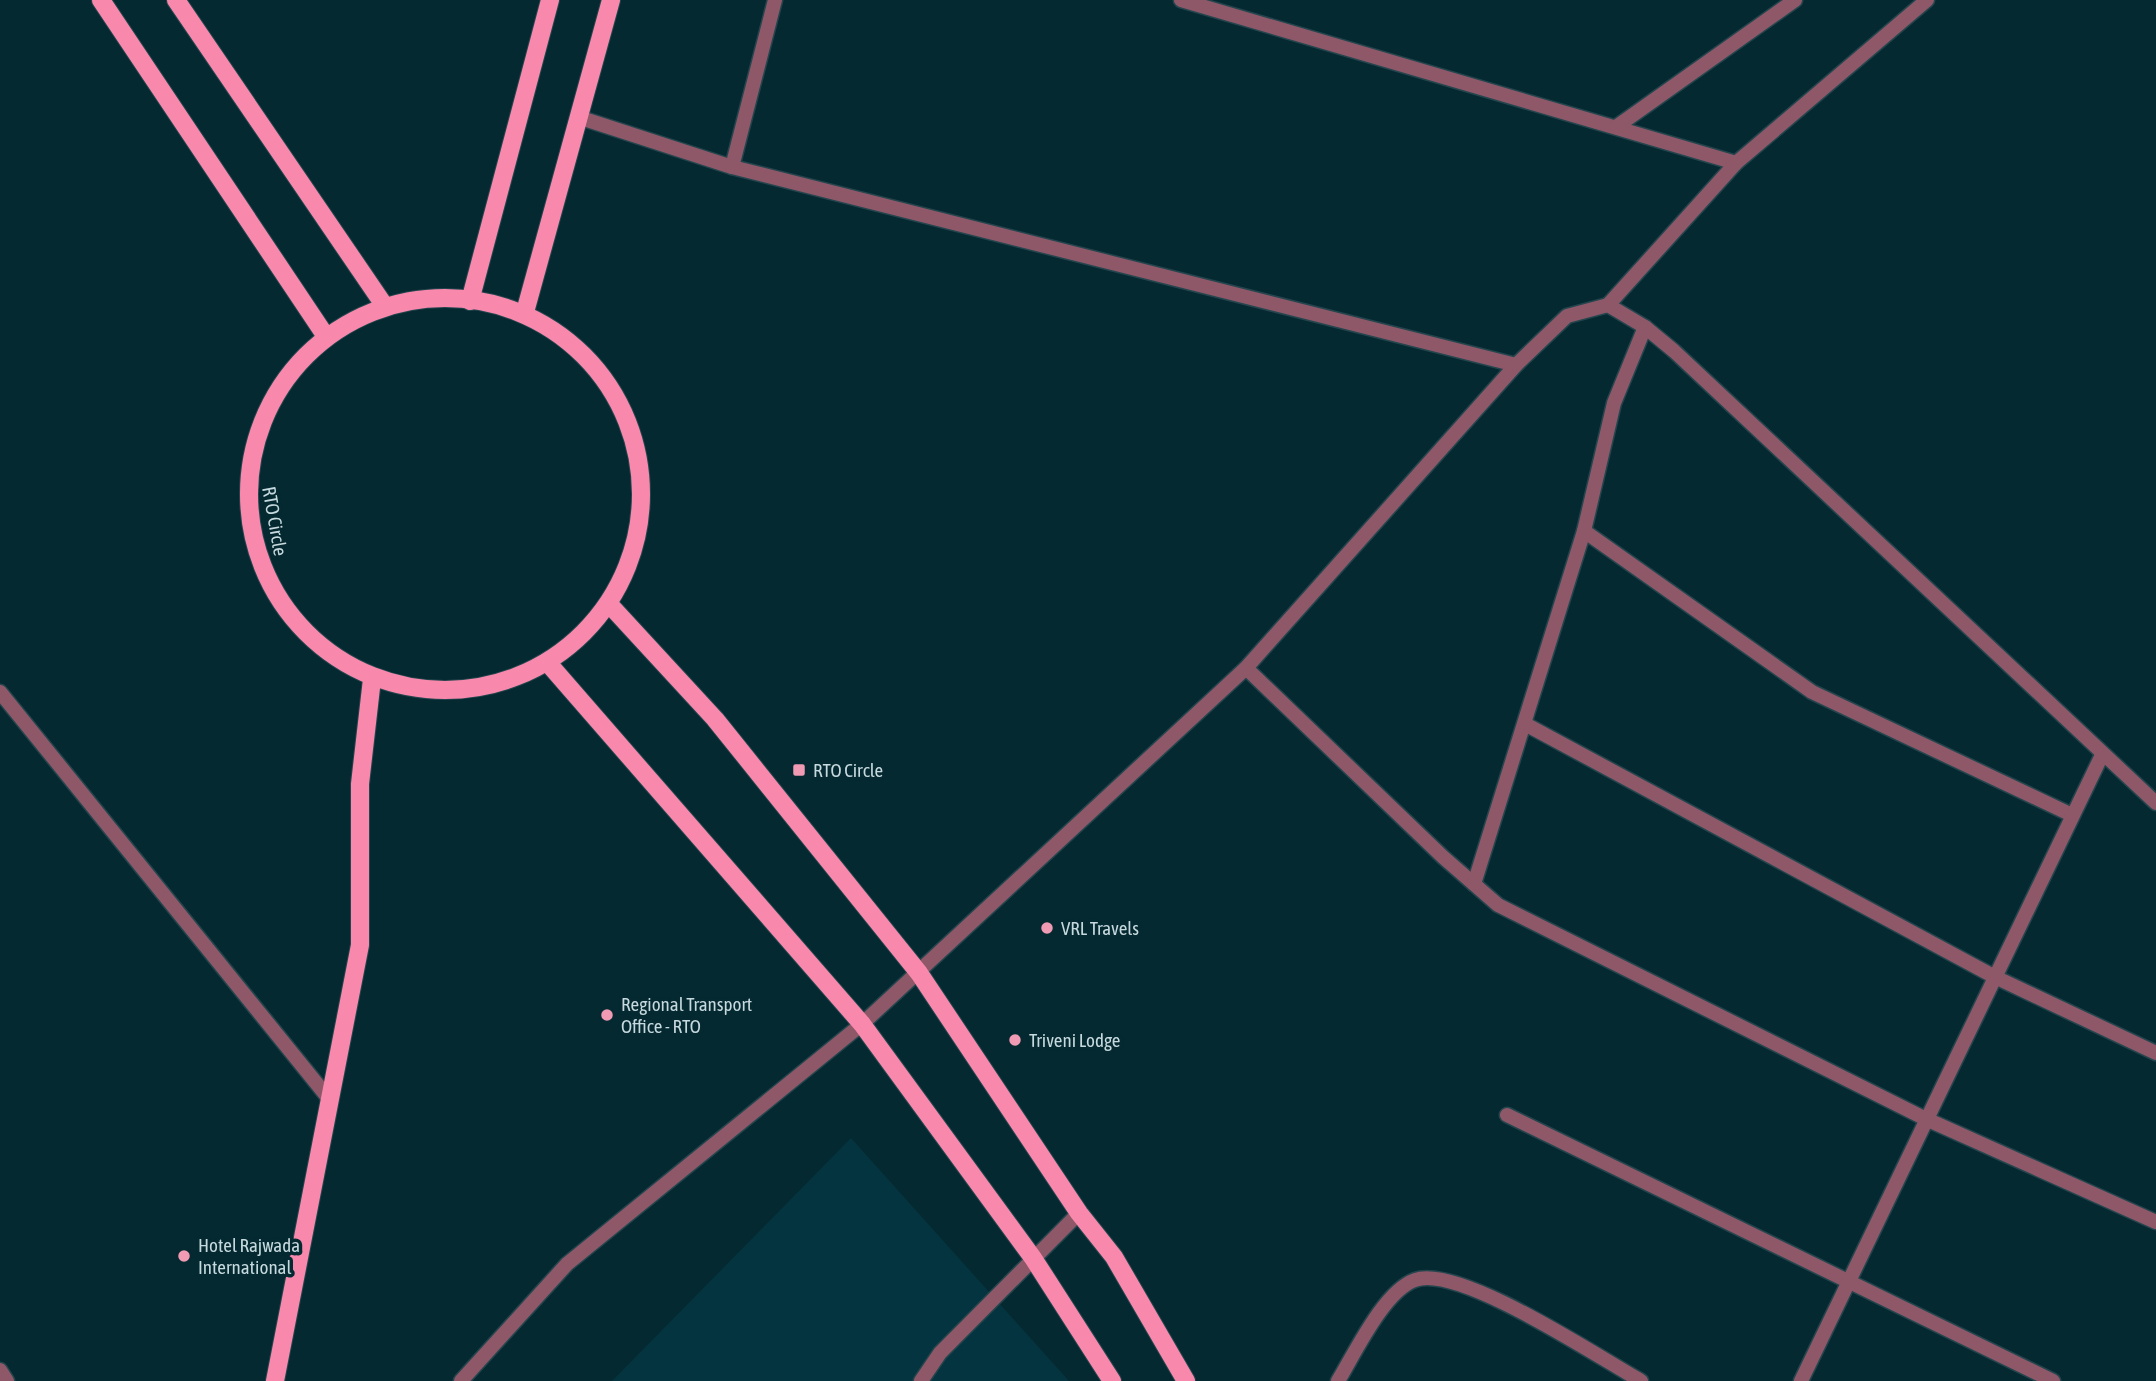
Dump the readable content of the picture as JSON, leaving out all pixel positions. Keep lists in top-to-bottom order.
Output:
{
  "streets": {
    "main road": ["RTO Circle"]
  },
  "places": {
    "transit": ["RTO Circle"],
    "other": [
      "VRL Travels",
      "Regional Transport Office - RTO",
      "Triveni Lodge",
      "Hotel Rajwada International"
    ]
  }
}
